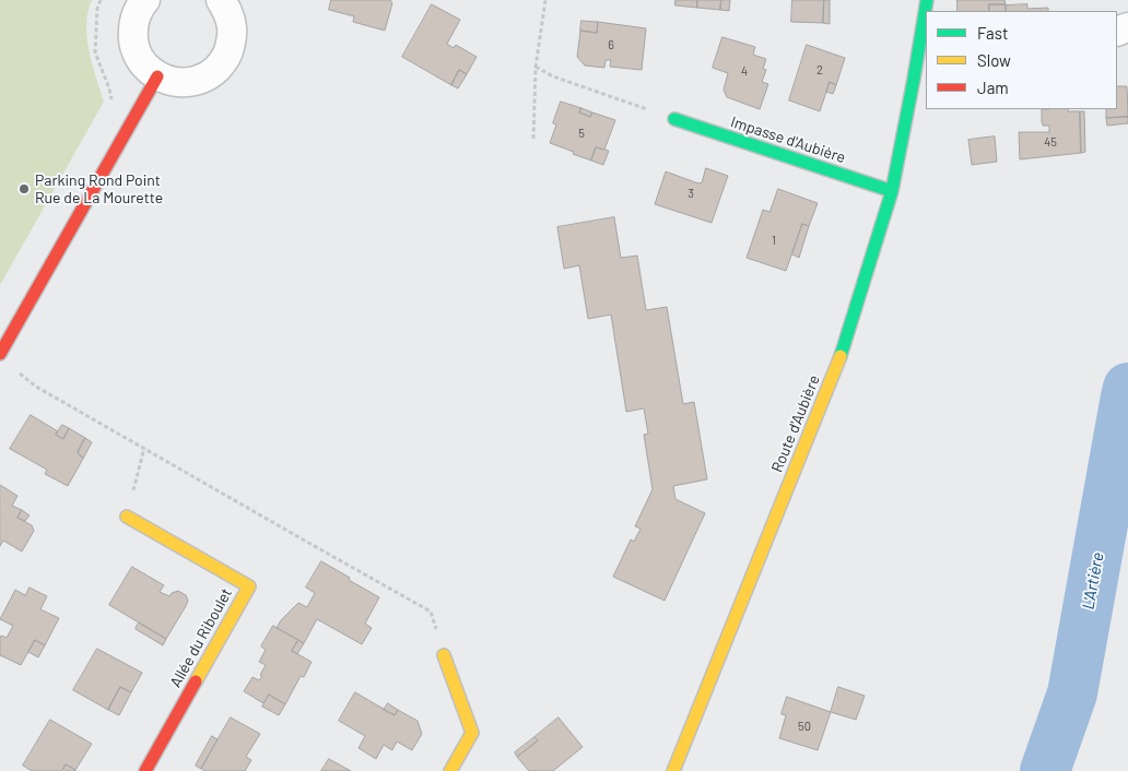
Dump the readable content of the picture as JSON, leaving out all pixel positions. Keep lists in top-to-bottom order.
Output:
{
  "streets": {
    "street": ["Impasse d'Aubière", "Route d'Aubière", "Allée du Riboulet"]
  },
  "crossings": [
    ["Impasse d'Aubière", "Route d'Aubière"]
  ],
  "water": ["L'Artière"],
  "places": ["Parking Rond Point Rue de La Mourette"],
  "house_numbers": [
    "6",
    "2",
    "4",
    "5",
    "45",
    "3",
    "1",
    "50"
  ],
  "legend": ["Fast", "Slow", "Jam"]
}
